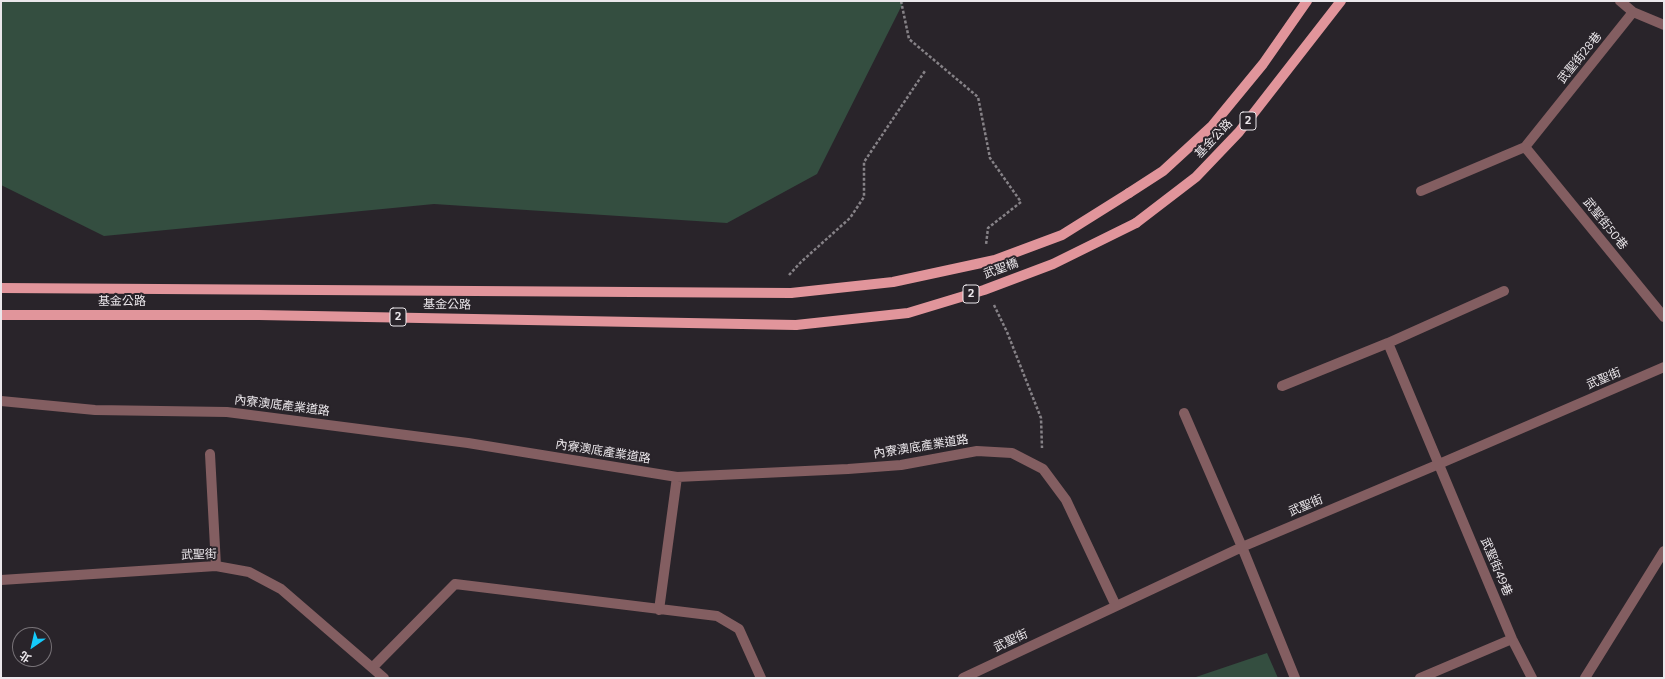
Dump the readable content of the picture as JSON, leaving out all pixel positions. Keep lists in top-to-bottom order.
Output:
{
  "streets": {
    "main road": ["2", "基金公路", "武聖橋"],
    "street": [
      "武聖街28巷",
      "武聖街50巷",
      "武聖街",
      "內寮澳底產業道路",
      "武聖街49巷"
    ]
  },
  "crossings": [
    ["武聖街28巷", "武聖街50巷"],
    ["基金公路", "武聖橋"],
    ["武聖街", "內寮澳底產業道路"],
    ["武聖街", "武聖街49巷"]
  ],
  "north": "bottom left"
}
